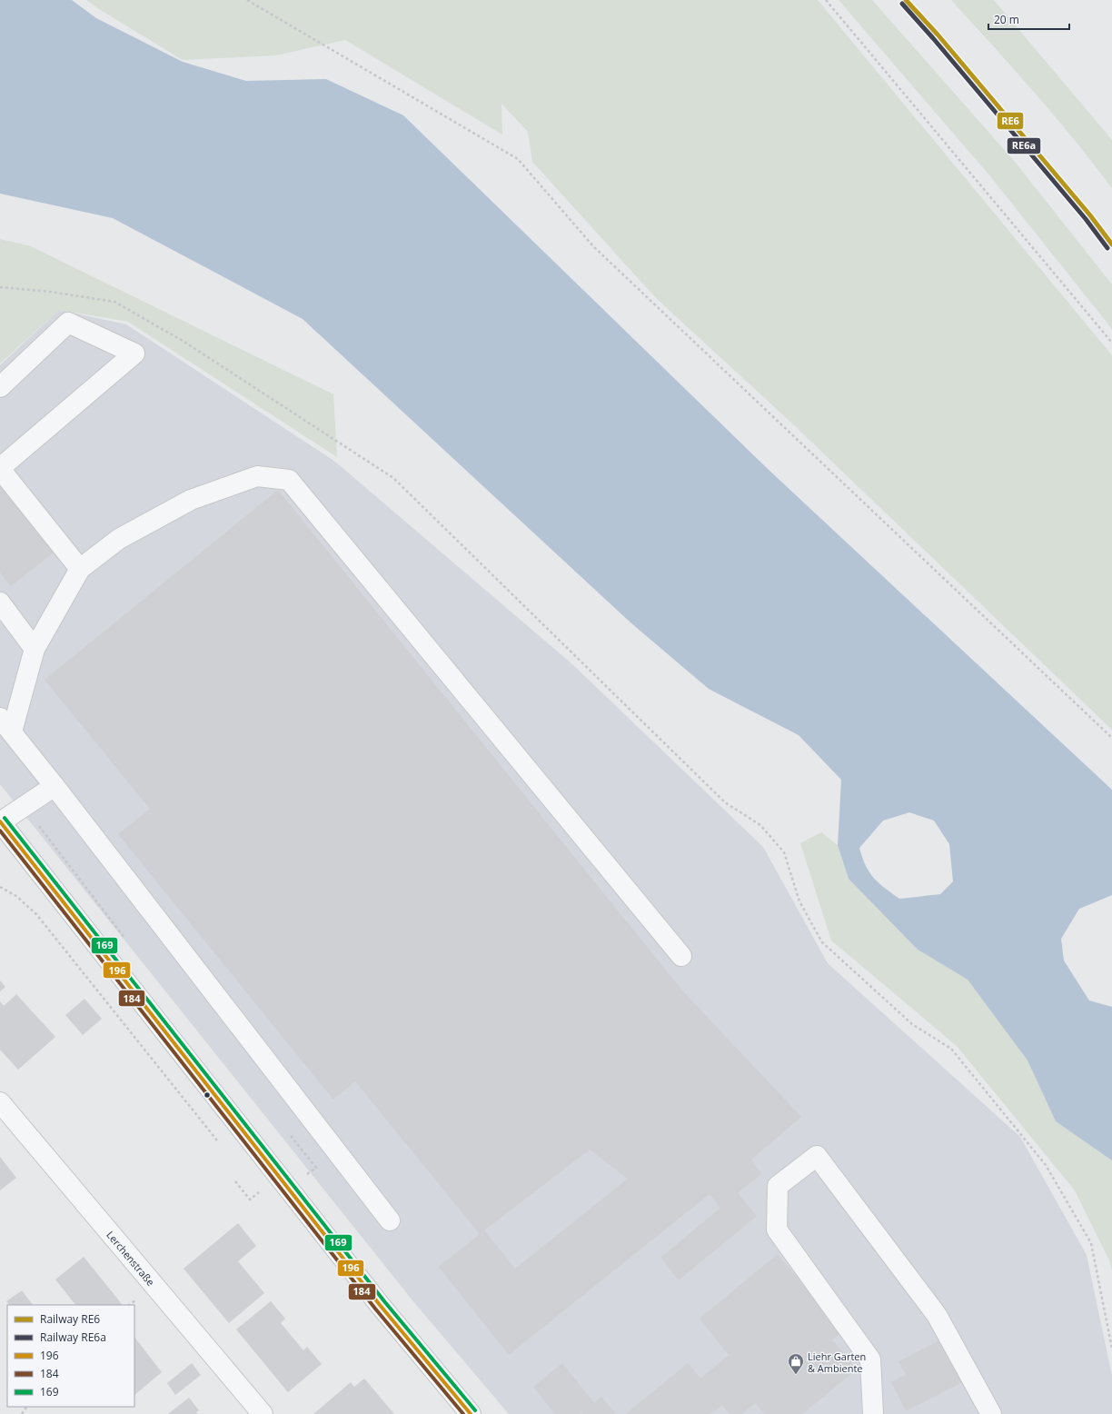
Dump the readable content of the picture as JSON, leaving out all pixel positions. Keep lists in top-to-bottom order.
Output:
{
  "streets": {
    "street": ["Lerchenstraße"]
  },
  "places": {
    "shop": ["Liehr Garten & Ambiente"]
  },
  "lines": [
    "rail line RE6",
    "rail line RE6a",
    "transit line 169",
    "transit line 196",
    "transit line 184"
  ],
  "legend": [
    "Railway RE6",
    "Railway RE6a",
    "196",
    "184",
    "169"
  ],
  "scale_bar": "20 m"
}
